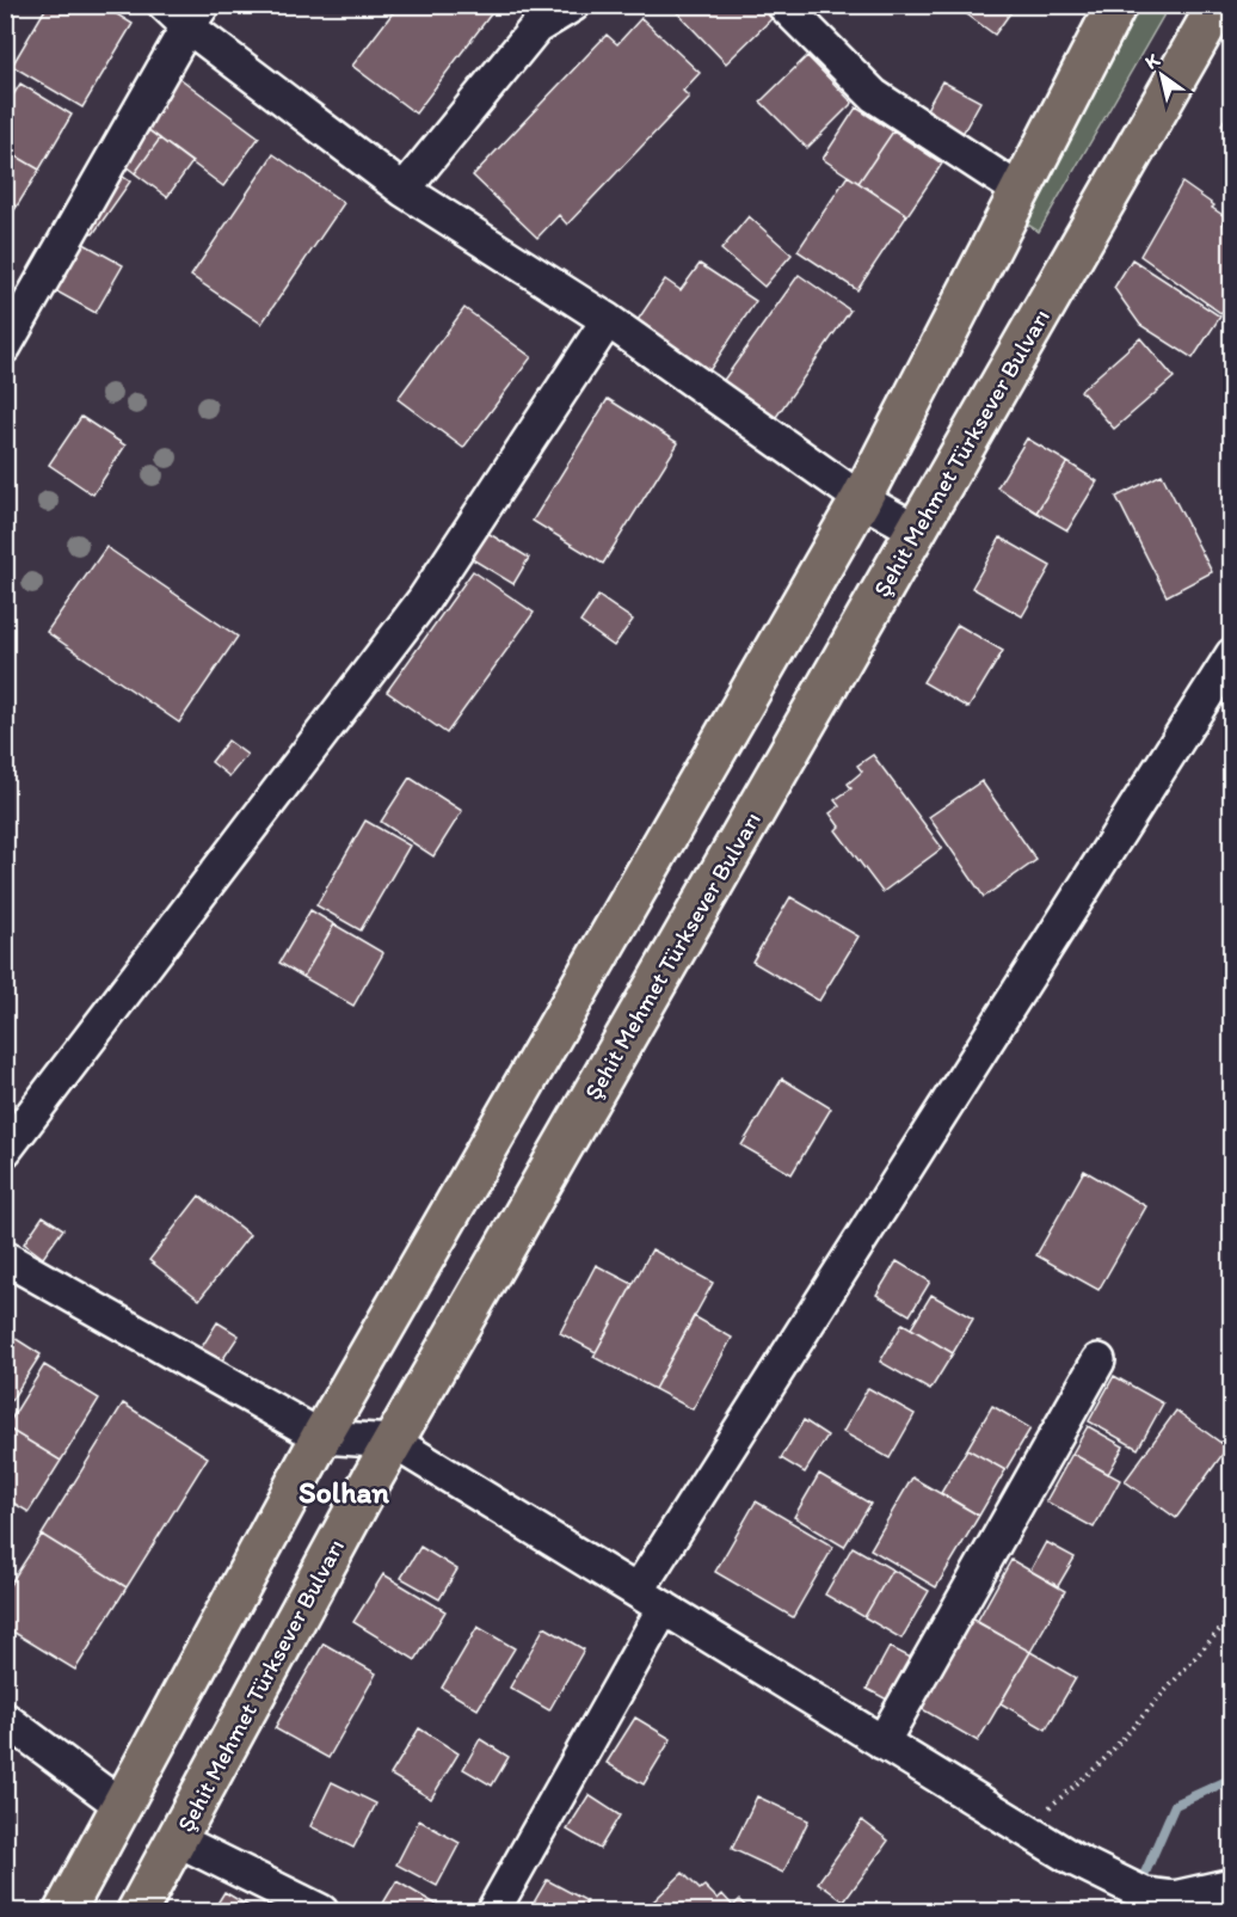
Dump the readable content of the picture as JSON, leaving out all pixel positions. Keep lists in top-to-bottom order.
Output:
{
  "streets": {
    "highway": ["Şehit Mehmet Türksever Bulvarı"]
  },
  "districts": ["Solhan"],
  "north": "top left"
}
